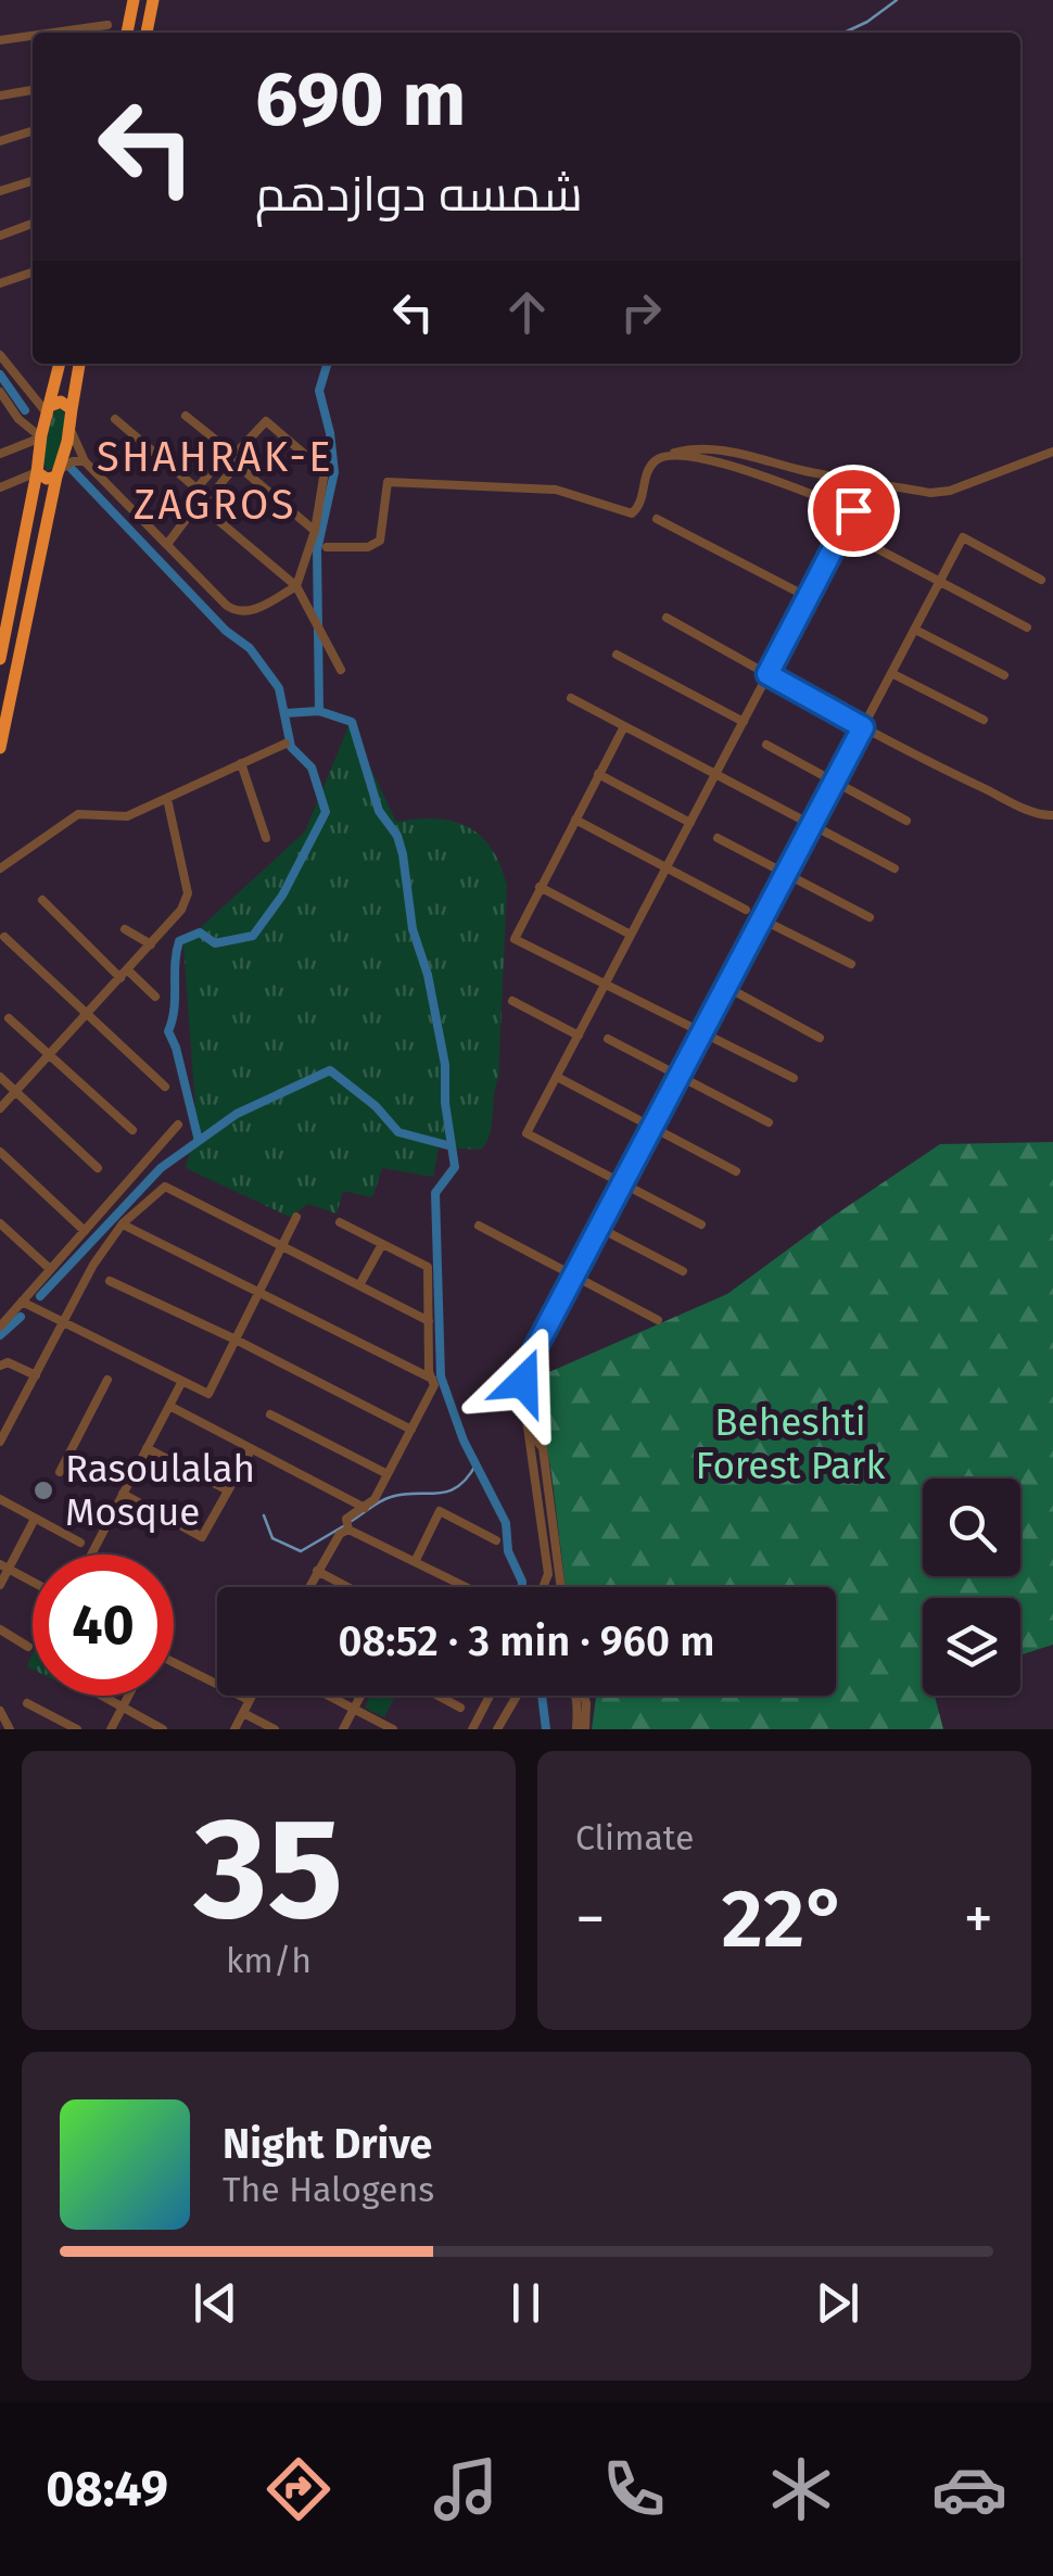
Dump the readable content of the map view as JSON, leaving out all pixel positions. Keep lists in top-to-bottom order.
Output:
{
  "districts": ["SHAHRAK-E ZAGROS"],
  "parks": ["Beheshti Forest Park"],
  "places": ["Rasoulalah Mosque"],
  "page": {
    "turn": ["690 m", "شمسه دوازدهم"],
    "limit": "40",
    "trip": "08:52 · 3 min · 960 m",
    "tile": [
      ["35", "km/h"],
      "Climate"
    ],
    "heat": ["−", "22°", "+"],
    "song": ["Night Drive", "The Halogens"],
    "tabs": "08:49"
  }
}
